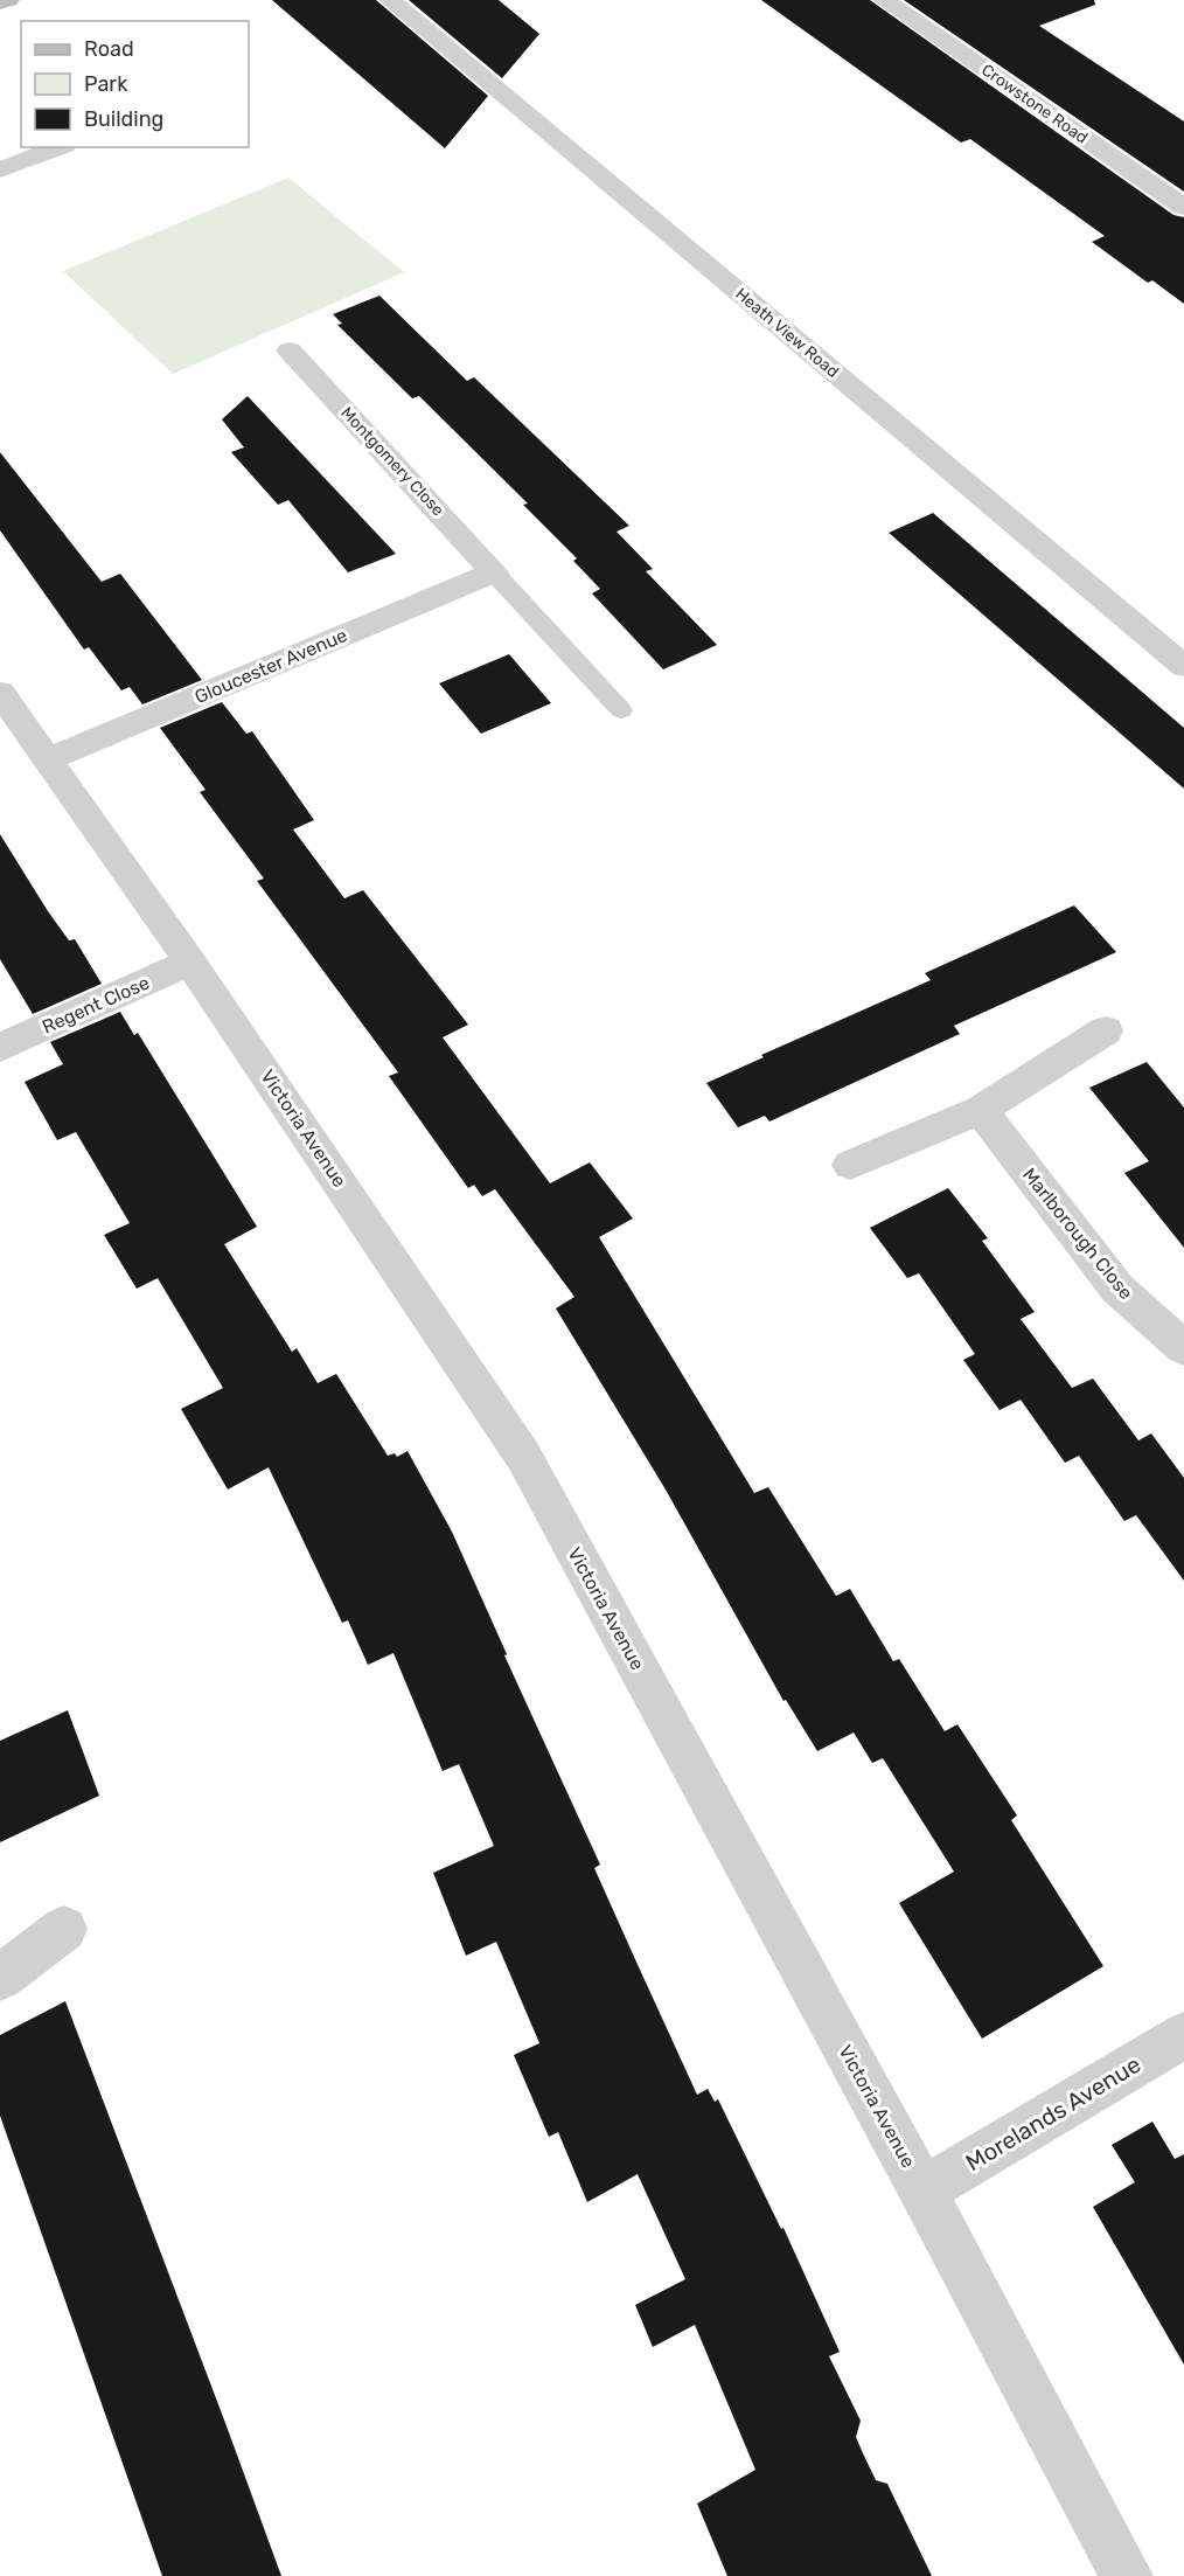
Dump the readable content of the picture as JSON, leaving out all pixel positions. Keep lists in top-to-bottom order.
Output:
{
  "streets": {
    "street": [
      "Crowstone Road",
      "Heath View Road",
      "Montgomery Close",
      "Gloucester Avenue",
      "Regent Close",
      "Victoria Avenue",
      "Marlborough Close",
      "Morelands Avenue"
    ]
  },
  "crossings": [
    ["Montgomery Close", "Gloucester Avenue"],
    ["Gloucester Avenue", "Victoria Avenue"],
    ["Regent Close", "Victoria Avenue"],
    ["Victoria Avenue", "Morelands Avenue"]
  ],
  "legend": ["Road", "Park", "Building"]
}
